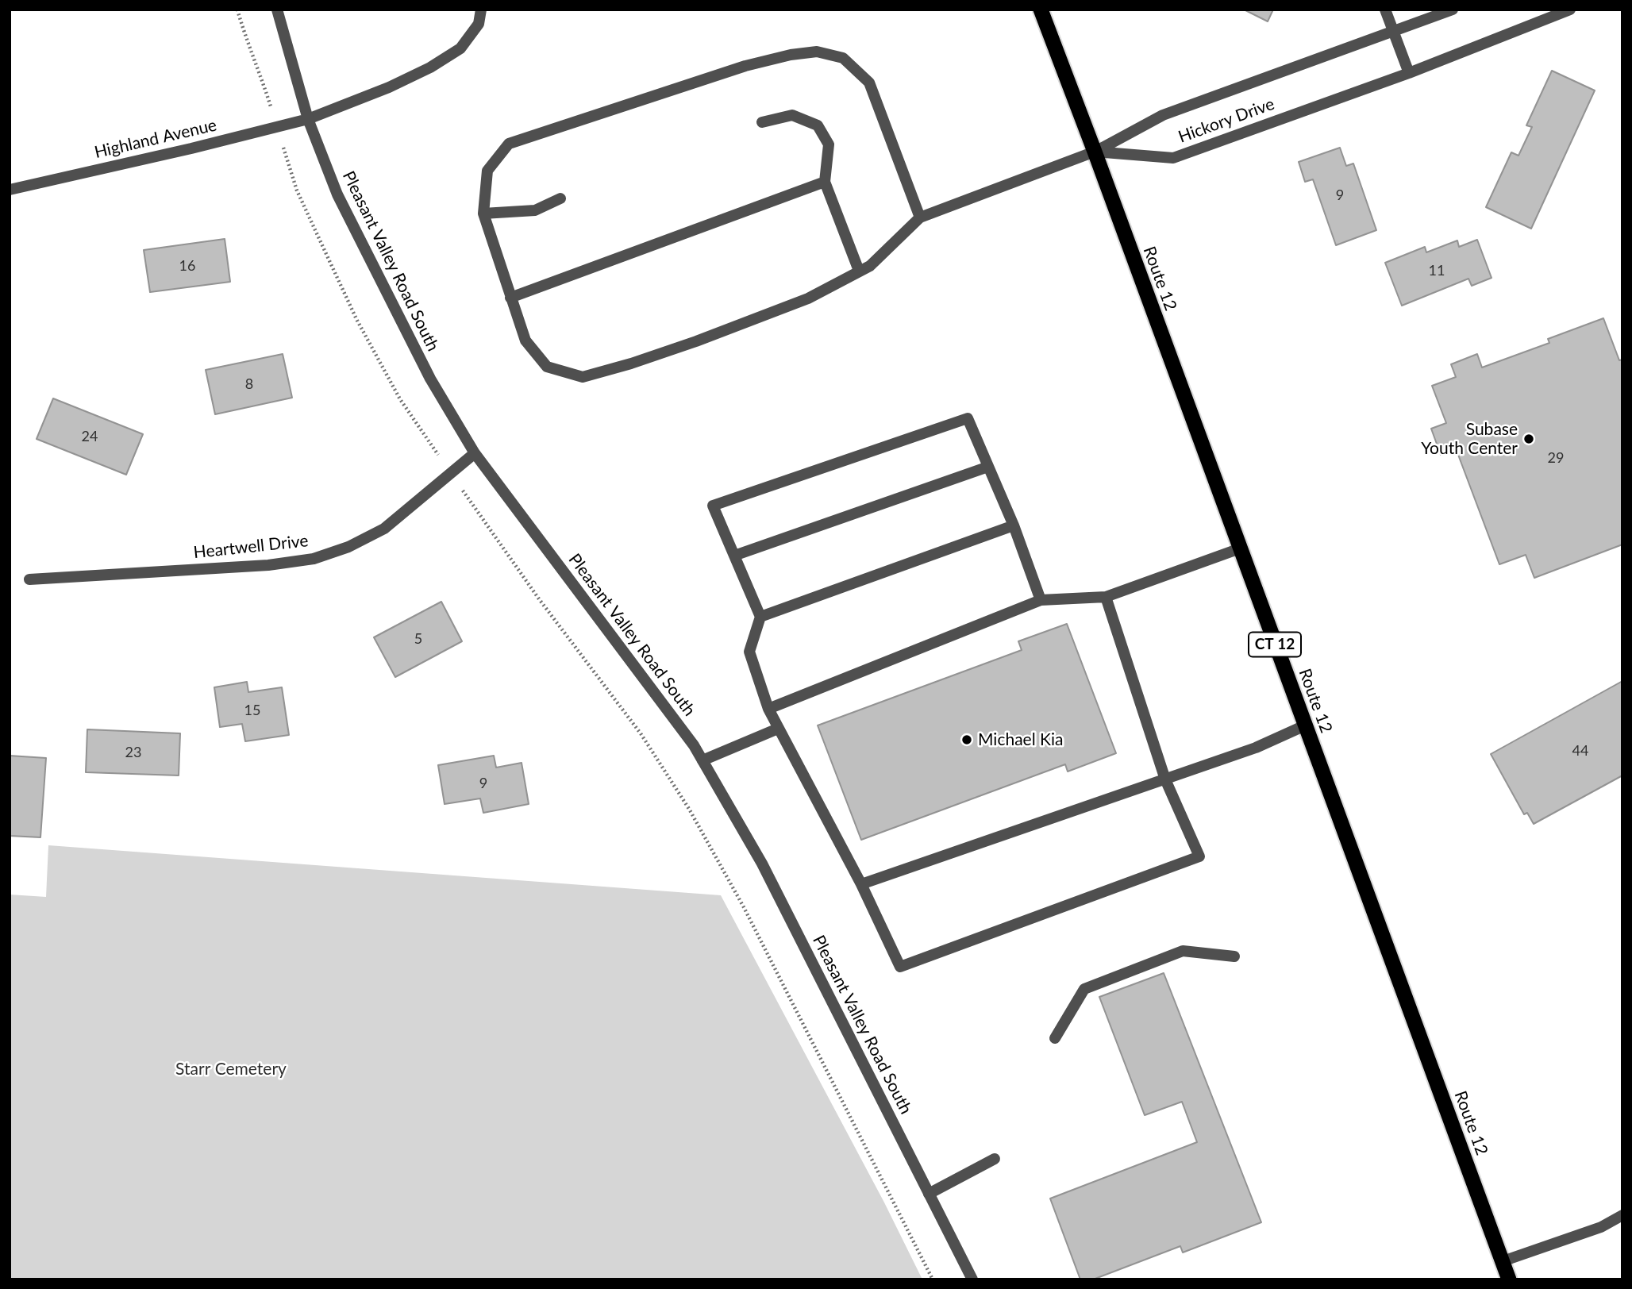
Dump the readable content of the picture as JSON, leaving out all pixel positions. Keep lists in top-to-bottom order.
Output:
{
  "streets": {
    "highway": ["Route 12", "CT 12"],
    "street": [
      "Hickory Drive",
      "Highland Avenue",
      "Pleasant Valley Road South",
      "Heartwell Drive"
    ]
  },
  "crossings": [
    ["Hickory Drive", "Route 12"],
    ["Highland Avenue", "Pleasant Valley Road South"],
    ["Pleasant Valley Road South", "Heartwell Drive"]
  ],
  "parks": ["Starr Cemetery"],
  "places": ["Subase Youth Center", "Michael Kia"],
  "house_numbers": [
    "9",
    "16",
    "11",
    "8",
    "24",
    "29",
    "5",
    "15",
    "44",
    "23",
    "9"
  ]
}
